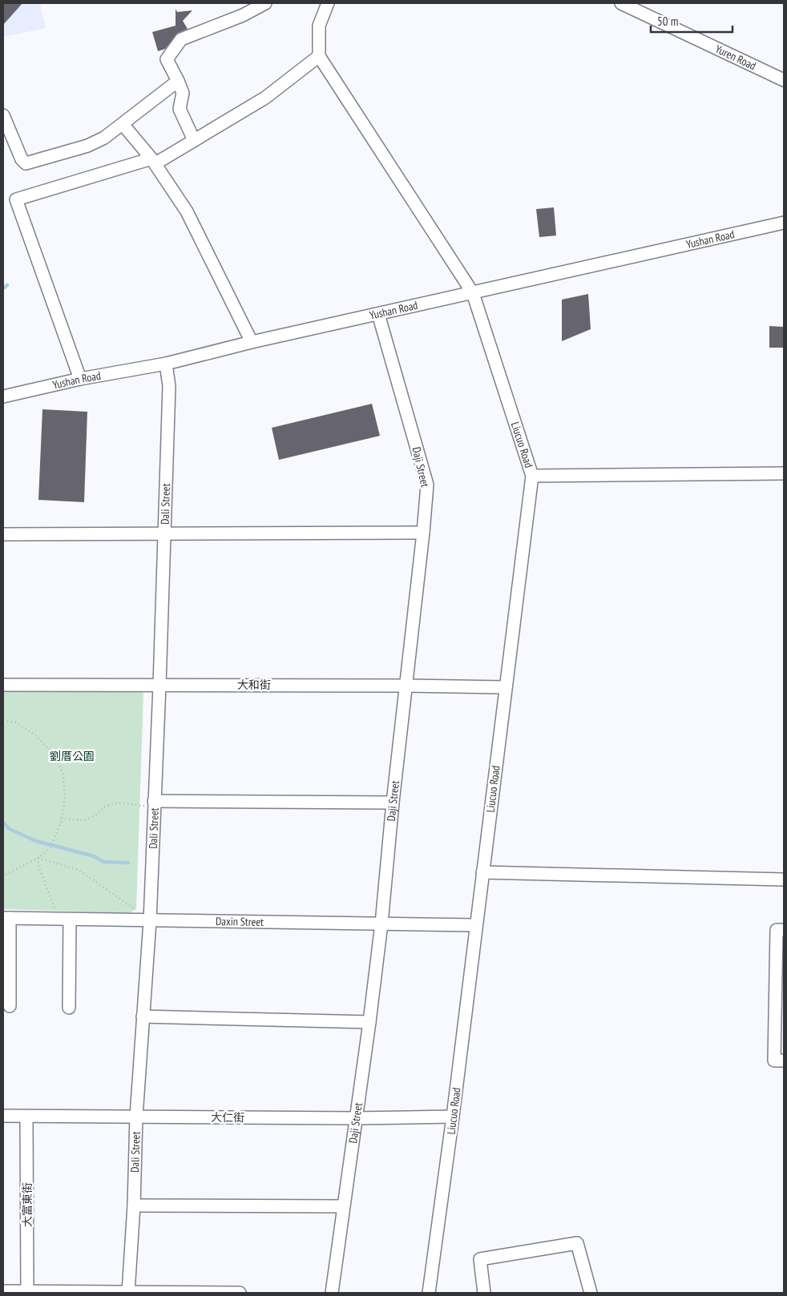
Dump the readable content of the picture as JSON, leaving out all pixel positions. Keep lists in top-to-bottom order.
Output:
{
  "streets": {
    "street": [
      "Yuren Road",
      "Yushan Road",
      "Liucuo Road",
      "Daji Street",
      "Dali Street",
      "大和街",
      "Daxin Street",
      "大仁街",
      "大富東街"
    ]
  },
  "crossings": [
    ["Yushan Road", "Liucuo Road"],
    ["Yushan Road", "Daji Street"],
    ["Yushan Road", "Dali Street"],
    ["Liucuo Road", "大和街"],
    ["Liucuo Road", "Daxin Street"],
    ["Liucuo Road", "大仁街"],
    ["Daji Street", "大和街"],
    ["Daji Street", "Daxin Street"],
    ["Daji Street", "大仁街"],
    ["Dali Street", "大和街"],
    ["Dali Street", "Daxin Street"],
    ["Dali Street", "大仁街"],
    ["大仁街", "大富東街"]
  ],
  "parks": ["劉厝公園"],
  "scale_bar": "50 m"
}
